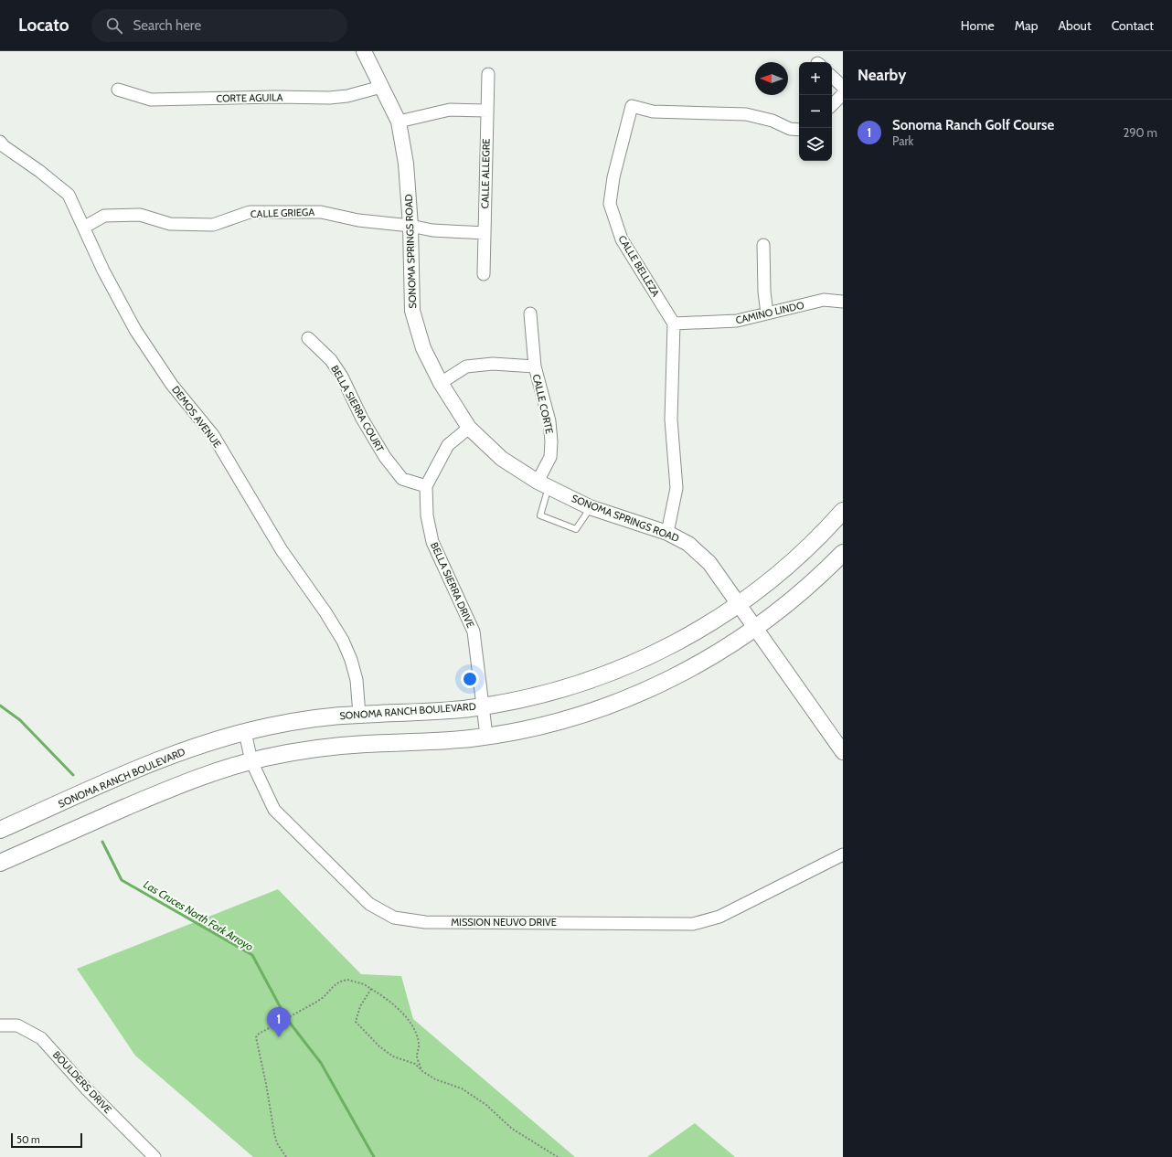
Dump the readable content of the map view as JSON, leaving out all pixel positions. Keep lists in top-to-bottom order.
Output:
{
  "streets": {
    "main road": ["SONOMA RANCH BOULEVARD"],
    "street": [
      "CORTE AGUILA",
      "CALLE ALLEGRE",
      "CALLE GRIEGA",
      "SONOMA SPRINGS ROAD",
      "CALLE BELLEZA",
      "CAMINO LINDO",
      "CALLE CORTE",
      "BELLA SIERRA COURT",
      "DEMOS AVENUE",
      "BELLA SIERRA DRIVE",
      "MISSION NEUVO DRIVE",
      "BOULDERS DRIVE"
    ]
  },
  "crossings": [
    ["CORTE AGUILA", "SONOMA SPRINGS ROAD"],
    ["CALLE ALLEGRE", "CALLE GRIEGA"],
    ["CALLE GRIEGA", "SONOMA SPRINGS ROAD"],
    ["CALLE GRIEGA", "DEMOS AVENUE"],
    ["SONOMA SPRINGS ROAD", "CALLE CORTE"],
    ["SONOMA SPRINGS ROAD", "BELLA SIERRA DRIVE"],
    ["SONOMA SPRINGS ROAD", "SONOMA RANCH BOULEVARD"],
    ["CALLE BELLEZA", "CAMINO LINDO"],
    ["BELLA SIERRA COURT", "BELLA SIERRA DRIVE"],
    ["DEMOS AVENUE", "SONOMA RANCH BOULEVARD"],
    ["BELLA SIERRA DRIVE", "SONOMA RANCH BOULEVARD"],
    ["SONOMA RANCH BOULEVARD", "MISSION NEUVO DRIVE"]
  ],
  "water": ["Las Cruces North Fork Arroyo"],
  "scale_bar": "50 m",
  "north": "left",
  "page": {
    "header": "Locato",
    "search": "Search here",
    "nav": [
      "Home",
      "Map",
      "About",
      "Contact"
    ],
    "heading": "Nearby",
    "map_buttons": ["+", "−"],
    "list": [
      {
        "mark": "1",
        "name": "Sonoma Ranch Golf Course",
        "note": "Park",
        "value": "290 m"
      }
    ],
    "pins": "1",
    "scale": "50 m"
  }
}
